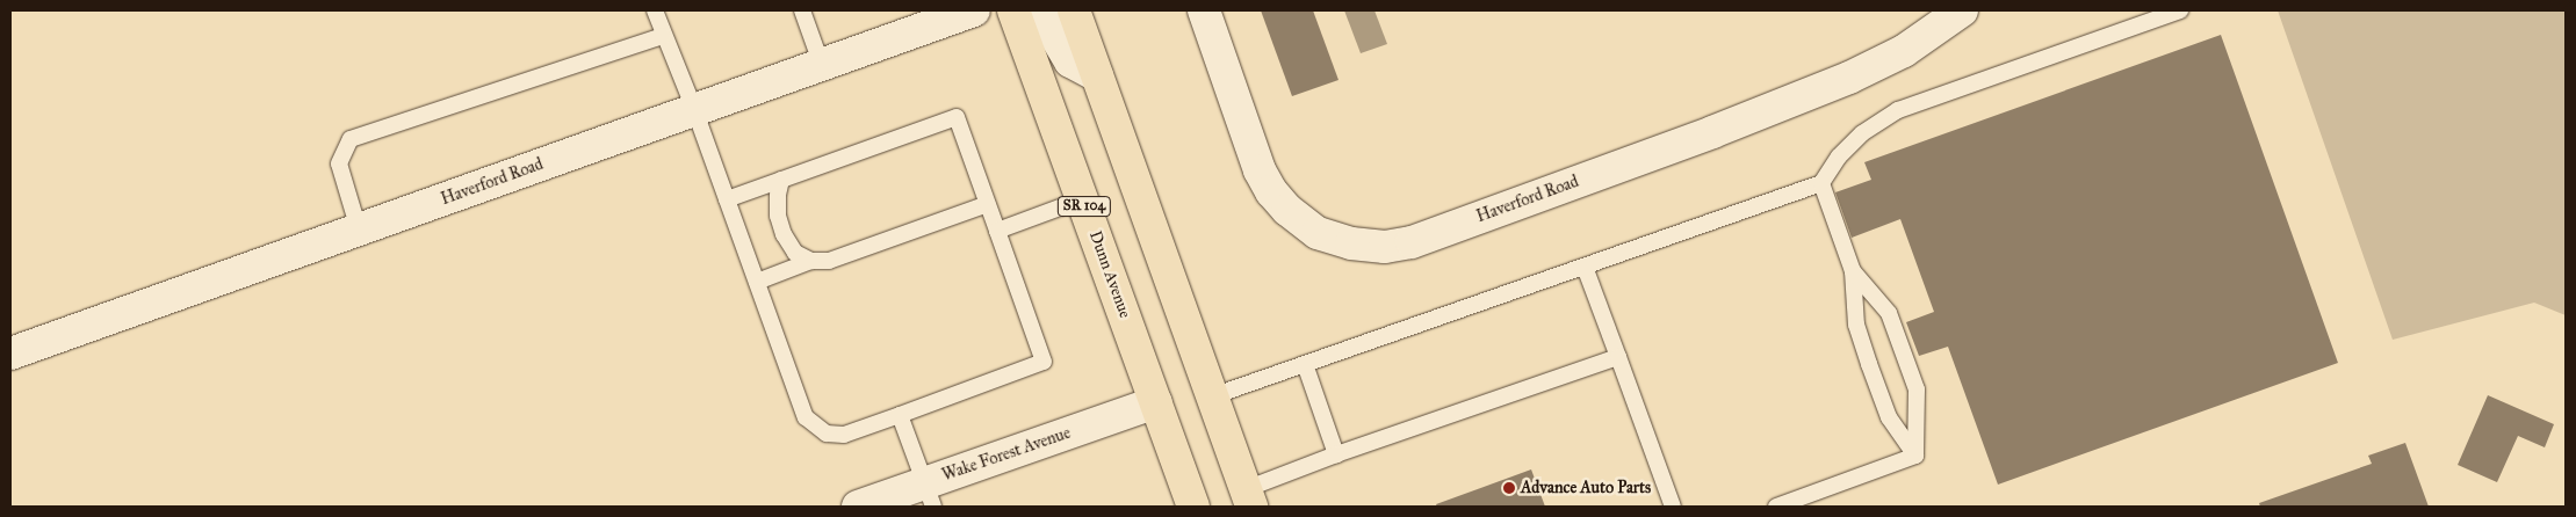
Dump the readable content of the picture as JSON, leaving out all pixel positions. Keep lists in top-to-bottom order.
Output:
{
  "streets": {
    "main road": ["SR 104", "Dunn Avenue"],
    "street": ["Haverford Road", "Wake Forest Avenue"]
  },
  "crossings": [
    ["Dunn Avenue", "Wake Forest Avenue"]
  ],
  "places": ["Advance Auto Parts"]
}
